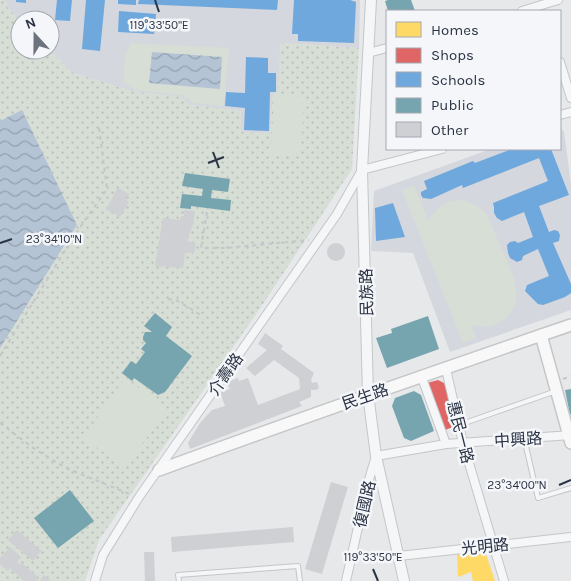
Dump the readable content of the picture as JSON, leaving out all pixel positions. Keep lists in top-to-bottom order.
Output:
{
  "streets": {
    "main road": ["民生路"],
    "street": [
      "民族路",
      "介壽路",
      "惠民一路",
      "中興路",
      "復國路",
      "光明路"
    ]
  },
  "crossings": [
    ["民族路", "介壽路"],
    ["民族路", "民生路"],
    ["民族路", "中興路"],
    ["民族路", "復國路"],
    ["民族路", "光明路"],
    ["介壽路", "民生路"],
    ["民生路", "惠民一路"],
    ["惠民一路", "中興路"],
    ["惠民一路", "光明路"],
    ["中興路", "復國路"]
  ],
  "legend": [
    "Homes",
    "Shops",
    "Schools",
    "Public",
    "Other"
  ],
  "north": "top",
  "coordinates": ["119°33'50\"E", "23°34'10\"N", "23°34'00\"N"]
}
